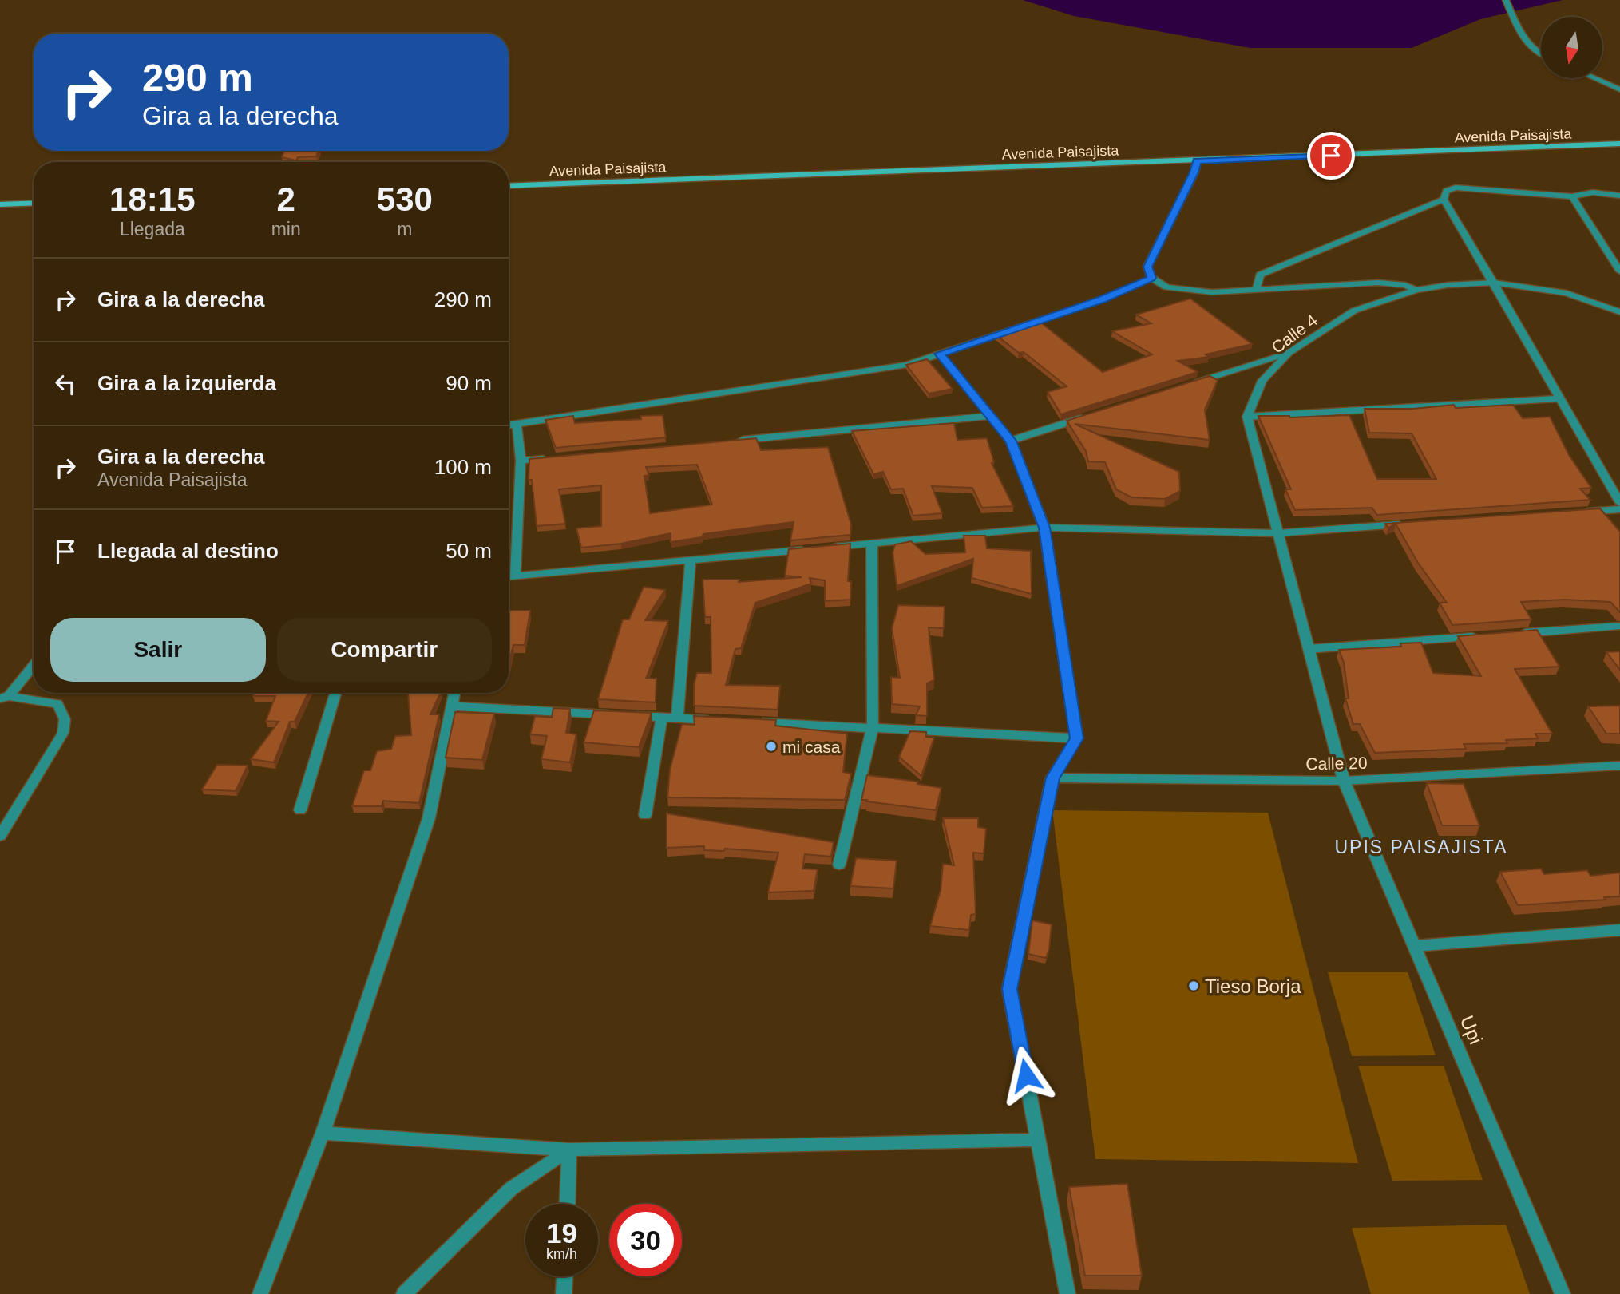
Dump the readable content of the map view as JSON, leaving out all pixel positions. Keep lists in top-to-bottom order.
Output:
{
  "streets": {
    "main road": ["Avenida Paisajista"],
    "street": ["Calle 4", "Calle 20", "Upi"]
  },
  "crossings": [
    ["Calle 20", "Upi"]
  ],
  "districts": ["UPIS PAISAJISTA"],
  "places": ["mi casa", "Tieso Borja"],
  "north": "bottom",
  "page": {
    "turn": ["290 m", "Gira a la derecha"],
    "eta": [
      "18:15",
      "Llegada",
      "2",
      "min",
      "530",
      "m"
    ],
    "list": [
      {
        "name": "Gira a la derecha",
        "value": "290 m"
      },
      {
        "name": "Gira a la izquierda",
        "value": "90 m"
      },
      {
        "name": "Gira a la derecha",
        "note": "Avenida Paisajista",
        "value": "100 m"
      },
      {
        "name": "Llegada al destino",
        "value": "50 m"
      }
    ],
    "buttons": ["Salir", "Compartir"],
    "speed": "19 km/h",
    "limit": "30"
  }
}
